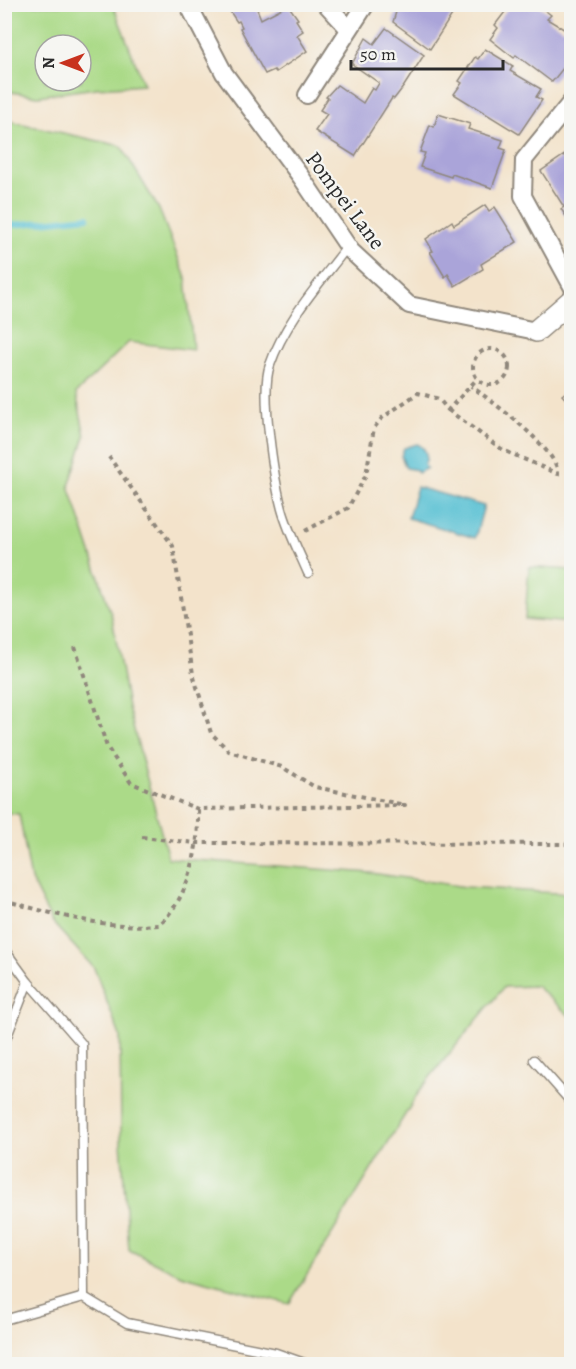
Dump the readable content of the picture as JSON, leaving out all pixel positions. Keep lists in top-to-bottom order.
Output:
{
  "streets": {
    "street": ["Pompei Lane"]
  },
  "scale_bar": "50 m",
  "north": "left"
}
